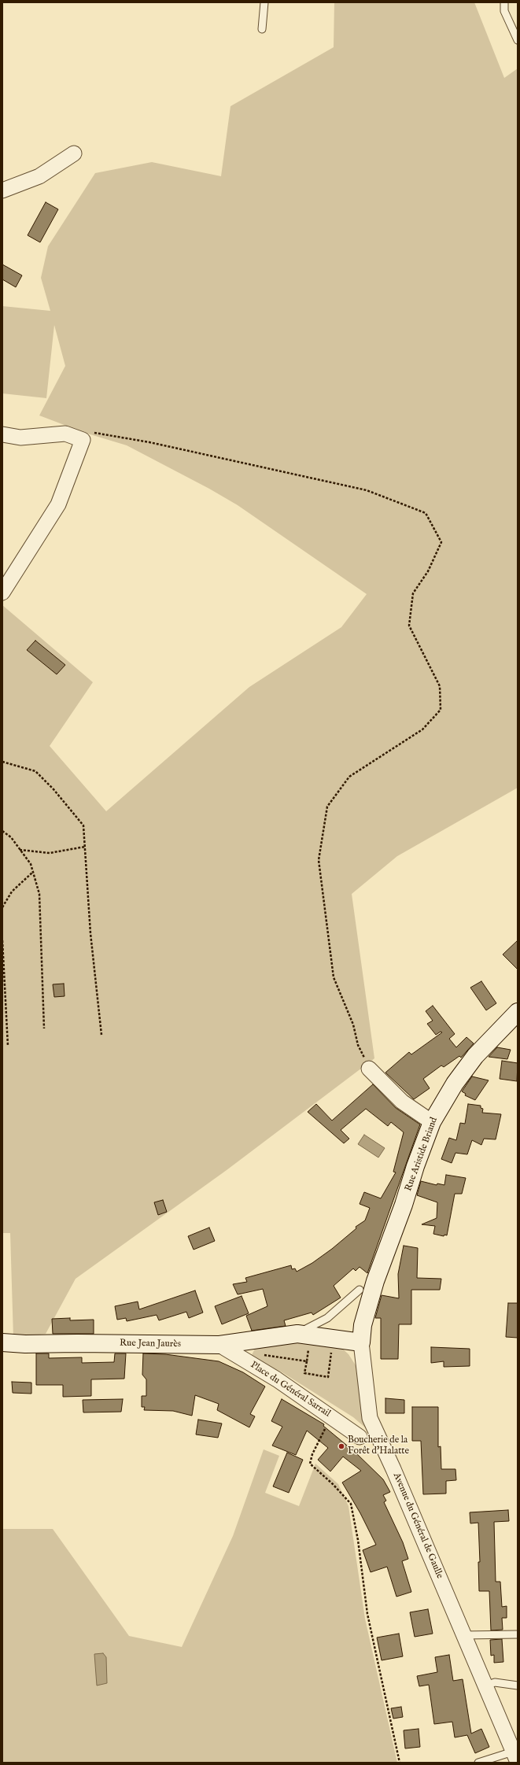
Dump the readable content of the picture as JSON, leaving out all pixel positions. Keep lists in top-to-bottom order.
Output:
{
  "streets": {
    "street": [
      "Rue Aristide Briand",
      "Rue Jean Jaurès",
      "Place du Général Sarrail",
      "Avenue du Général de Gaulle"
    ]
  },
  "crossings": [
    ["Rue Aristide Briand", "Avenue du Général de Gaulle"],
    ["Rue Jean Jaurès", "Place du Général Sarrail"]
  ],
  "places": ["Boucherie de la Forêt d'Halatte"]
}
